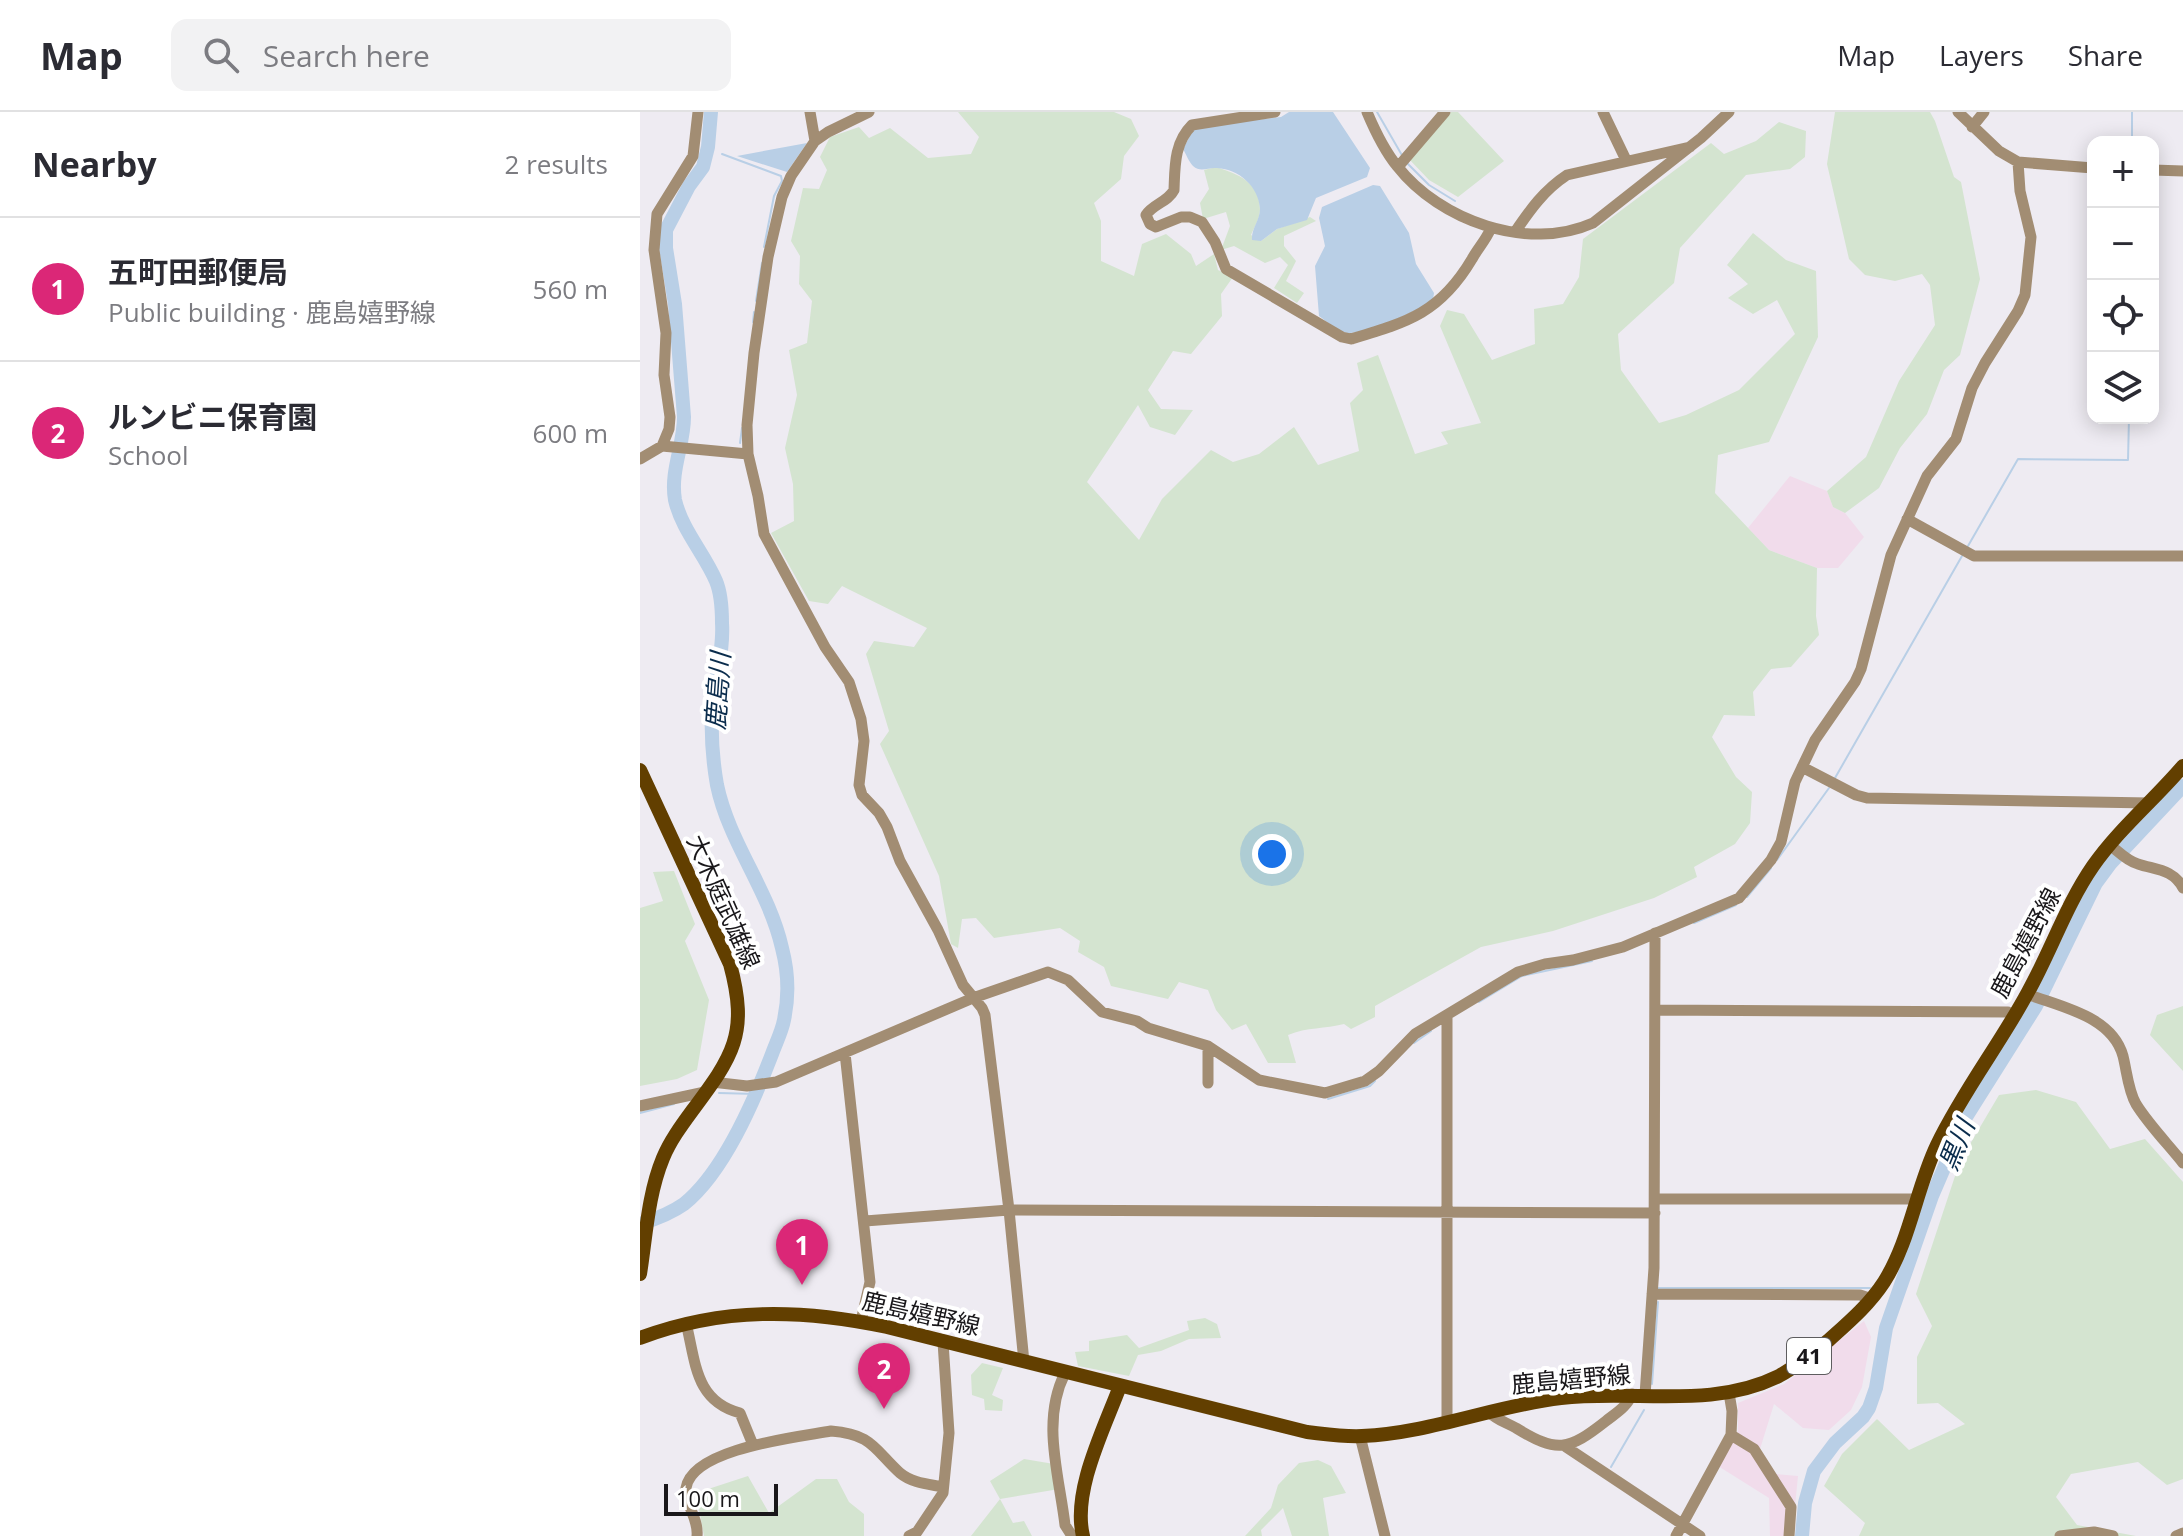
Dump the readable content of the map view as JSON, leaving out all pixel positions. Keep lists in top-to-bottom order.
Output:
{
  "streets": {
    "main road": ["大木庭武雄線", "鹿島嬉野線", "41"]
  },
  "water": ["鹿島川", "黒川"],
  "scale_bar": "100 m",
  "page": {
    "header": "Map",
    "search": "Search here",
    "nav": ["Map", "Layers", "Share"],
    "heading": ["Nearby", "2 results"],
    "map_buttons": ["+", "−"],
    "list": [
      {
        "mark": "1",
        "name": "五町田郵便局",
        "note": "Public building · 鹿島嬉野線",
        "value": "560 m"
      },
      {
        "mark": "2",
        "name": "ルンビニ保育園",
        "note": "School",
        "value": "600 m"
      }
    ],
    "pins": ["1", "2"],
    "scale": "100 m"
  }
}
